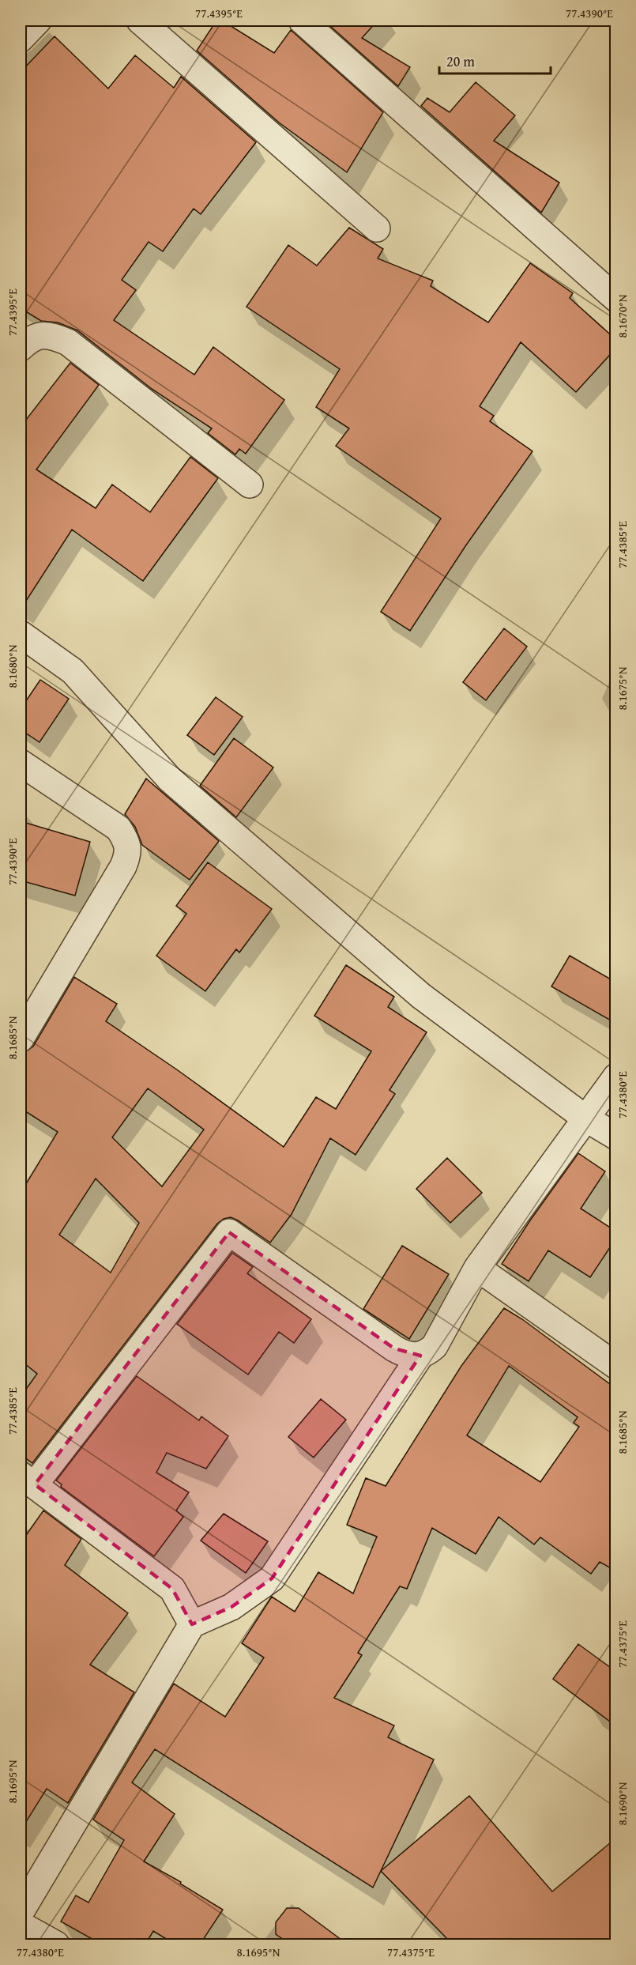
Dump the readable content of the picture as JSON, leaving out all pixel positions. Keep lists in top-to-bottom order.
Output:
{
  "scale_bar": "20 m",
  "coordinates": [
    "77.4395°E",
    "77.4390°E",
    "8.1670°N",
    "77.4385°E",
    "8.1680°N",
    "8.1675°N",
    "8.1685°N",
    "77.4380°E",
    "77.4375°E",
    "8.1695°N",
    "8.1690°N"
  ]
}
